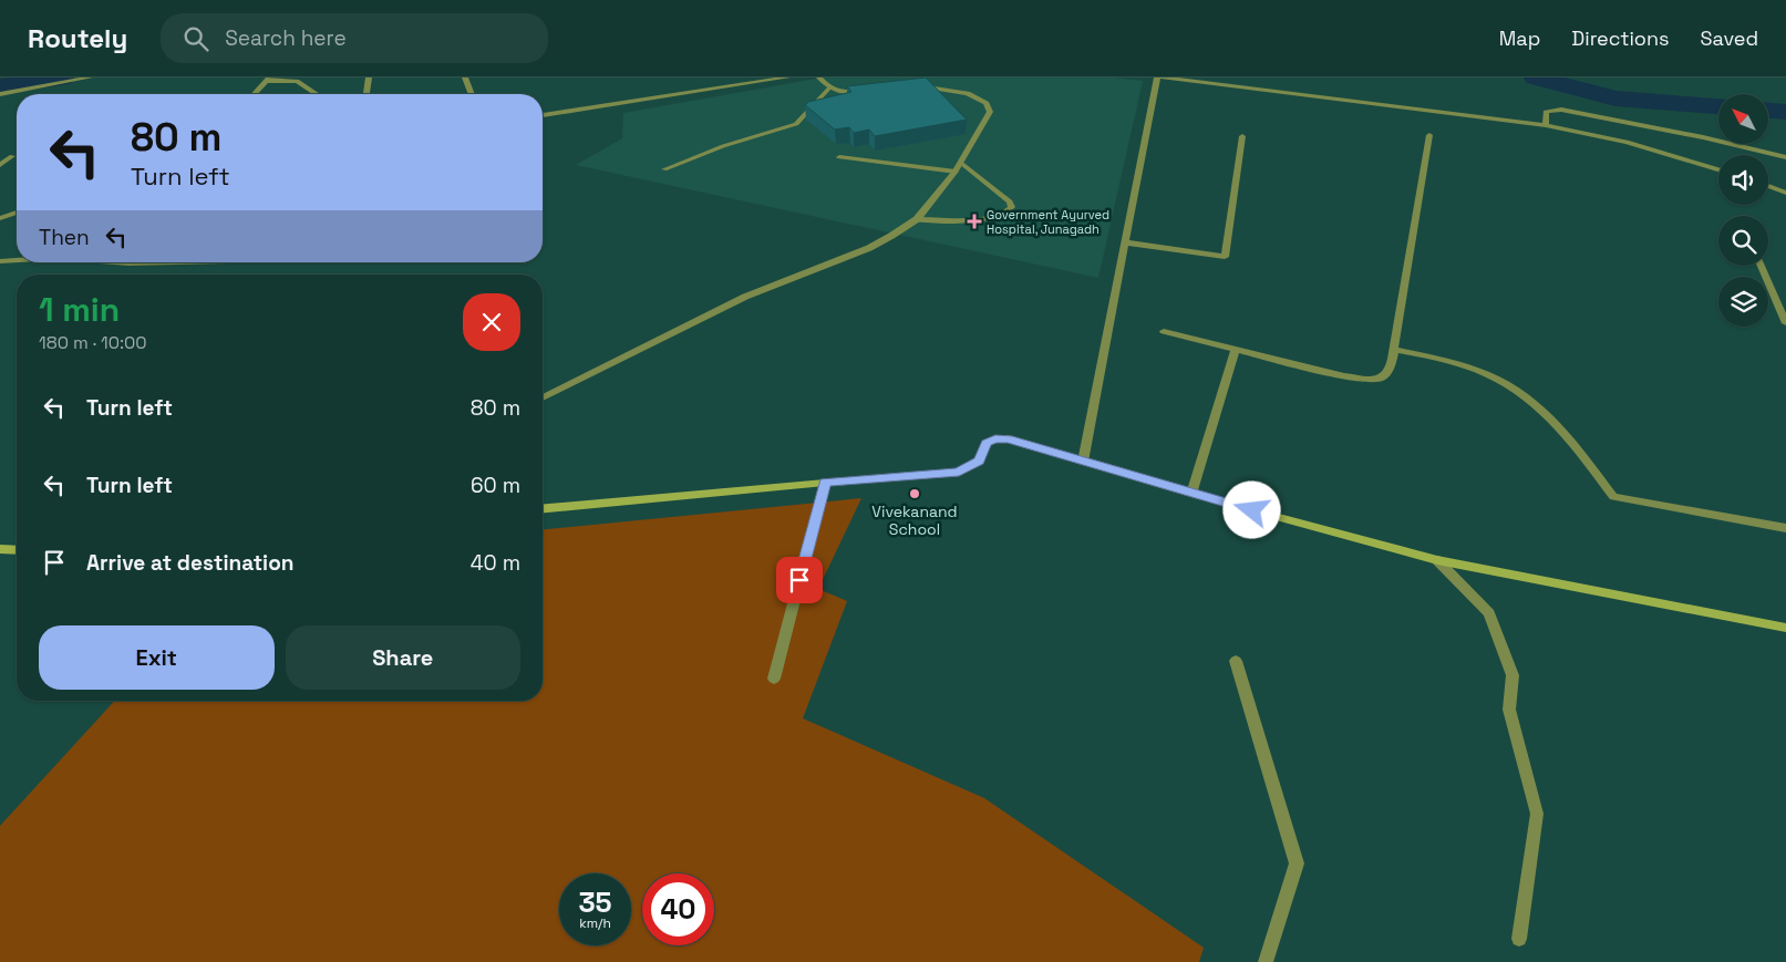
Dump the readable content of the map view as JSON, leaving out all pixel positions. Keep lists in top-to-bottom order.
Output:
{
  "places": {
    "health": ["Government Ayurved Hospital, Junagadh"],
    "other": ["Vivekanand School"]
  },
  "north": "top left",
  "page": {
    "header": "Routely",
    "search": "Search here",
    "nav": ["Map", "Directions", "Saved"],
    "turn": ["80 m", "Turn left"],
    "then": "Then",
    "heading": ["1 min", "180 m · 10:00"],
    "list": [
      {
        "name": "Turn left",
        "value": "80 m"
      },
      {
        "name": "Turn left",
        "value": "60 m"
      },
      {
        "name": "Arrive at destination",
        "value": "40 m"
      }
    ],
    "buttons": ["Exit", "Share"],
    "speed": "35 km/h",
    "limit": "40"
  }
}
